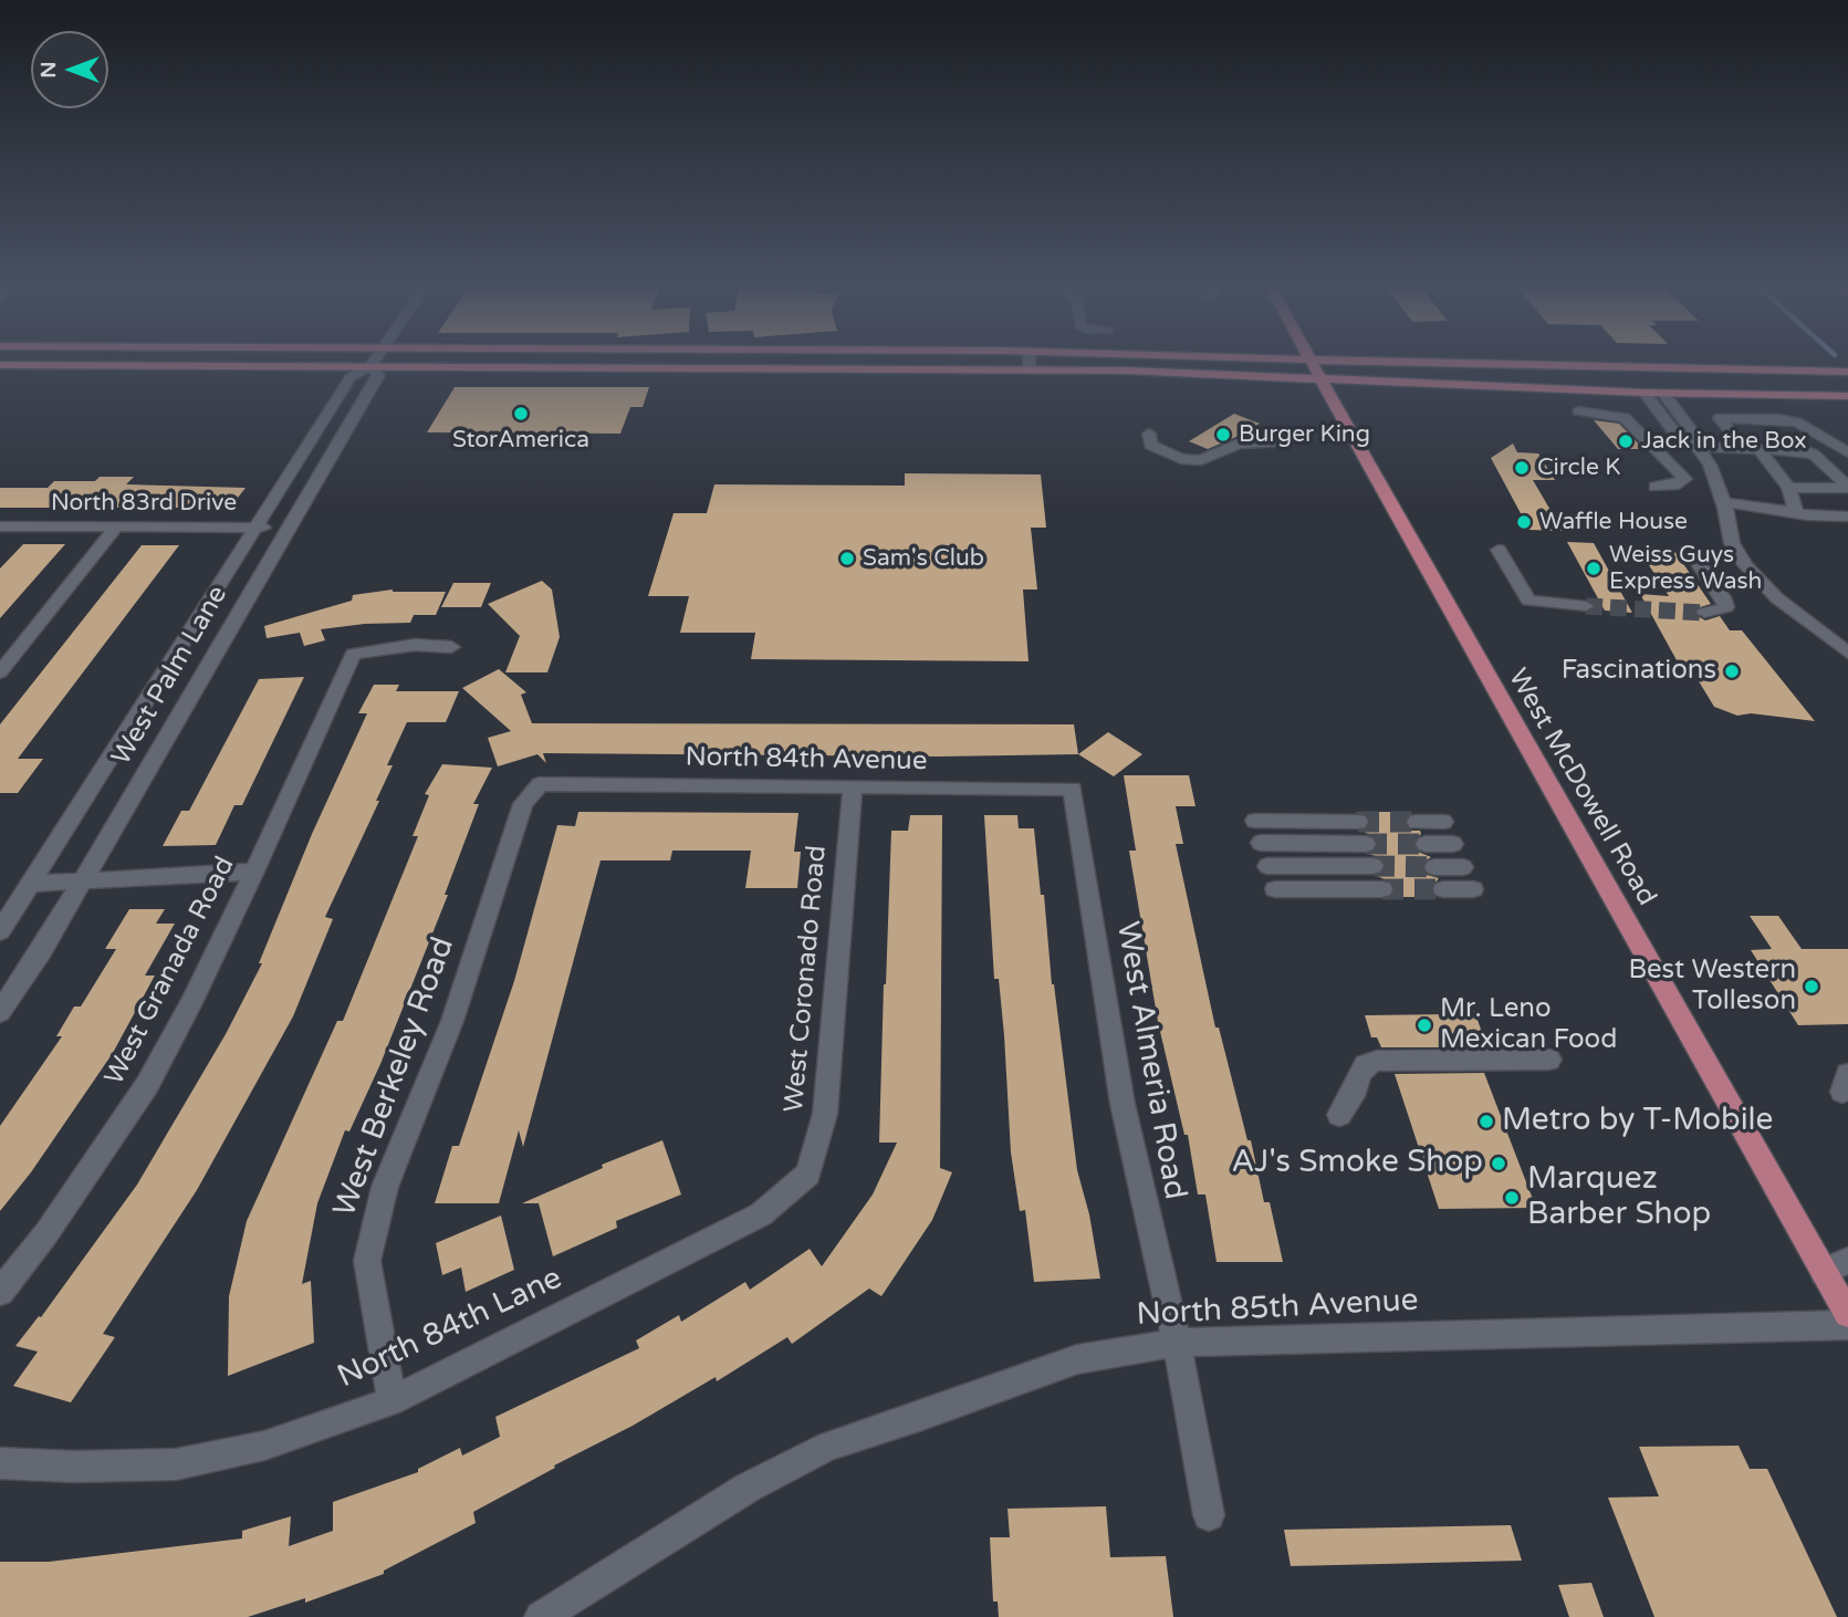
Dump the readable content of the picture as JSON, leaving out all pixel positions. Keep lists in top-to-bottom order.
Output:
{
  "streets": {
    "main road": ["West McDowell Road"],
    "street": [
      "North 83rd Drive",
      "West Palm Lane",
      "North 84th Avenue",
      "West Granada Road",
      "West Coronado Road",
      "West Almeria Road",
      "West Berkeley Road",
      "North 85th Avenue",
      "North 84th Lane"
    ]
  },
  "crossings": [
    ["North 83rd Drive", "West Palm Lane"],
    ["North 84th Avenue", "West Coronado Road"],
    ["North 84th Avenue", "West Almeria Road"],
    ["North 84th Avenue", "West Berkeley Road"],
    ["West Coronado Road", "North 84th Lane"],
    ["West Almeria Road", "North 85th Avenue"],
    ["West Berkeley Road", "North 84th Lane"]
  ],
  "places": [
    "StorAmerica",
    "Burger King",
    "Jack in the Box",
    "Circle K",
    "Waffle House",
    "Sam's Club",
    "Weiss Guys Express Wash",
    "Fascinations",
    "Best Western Tolleson",
    "Mr. Leno Mexican Food",
    "Metro by T-Mobile",
    "AJ's Smoke Shop",
    "Marquez Barber Shop"
  ],
  "north": "left"
}
